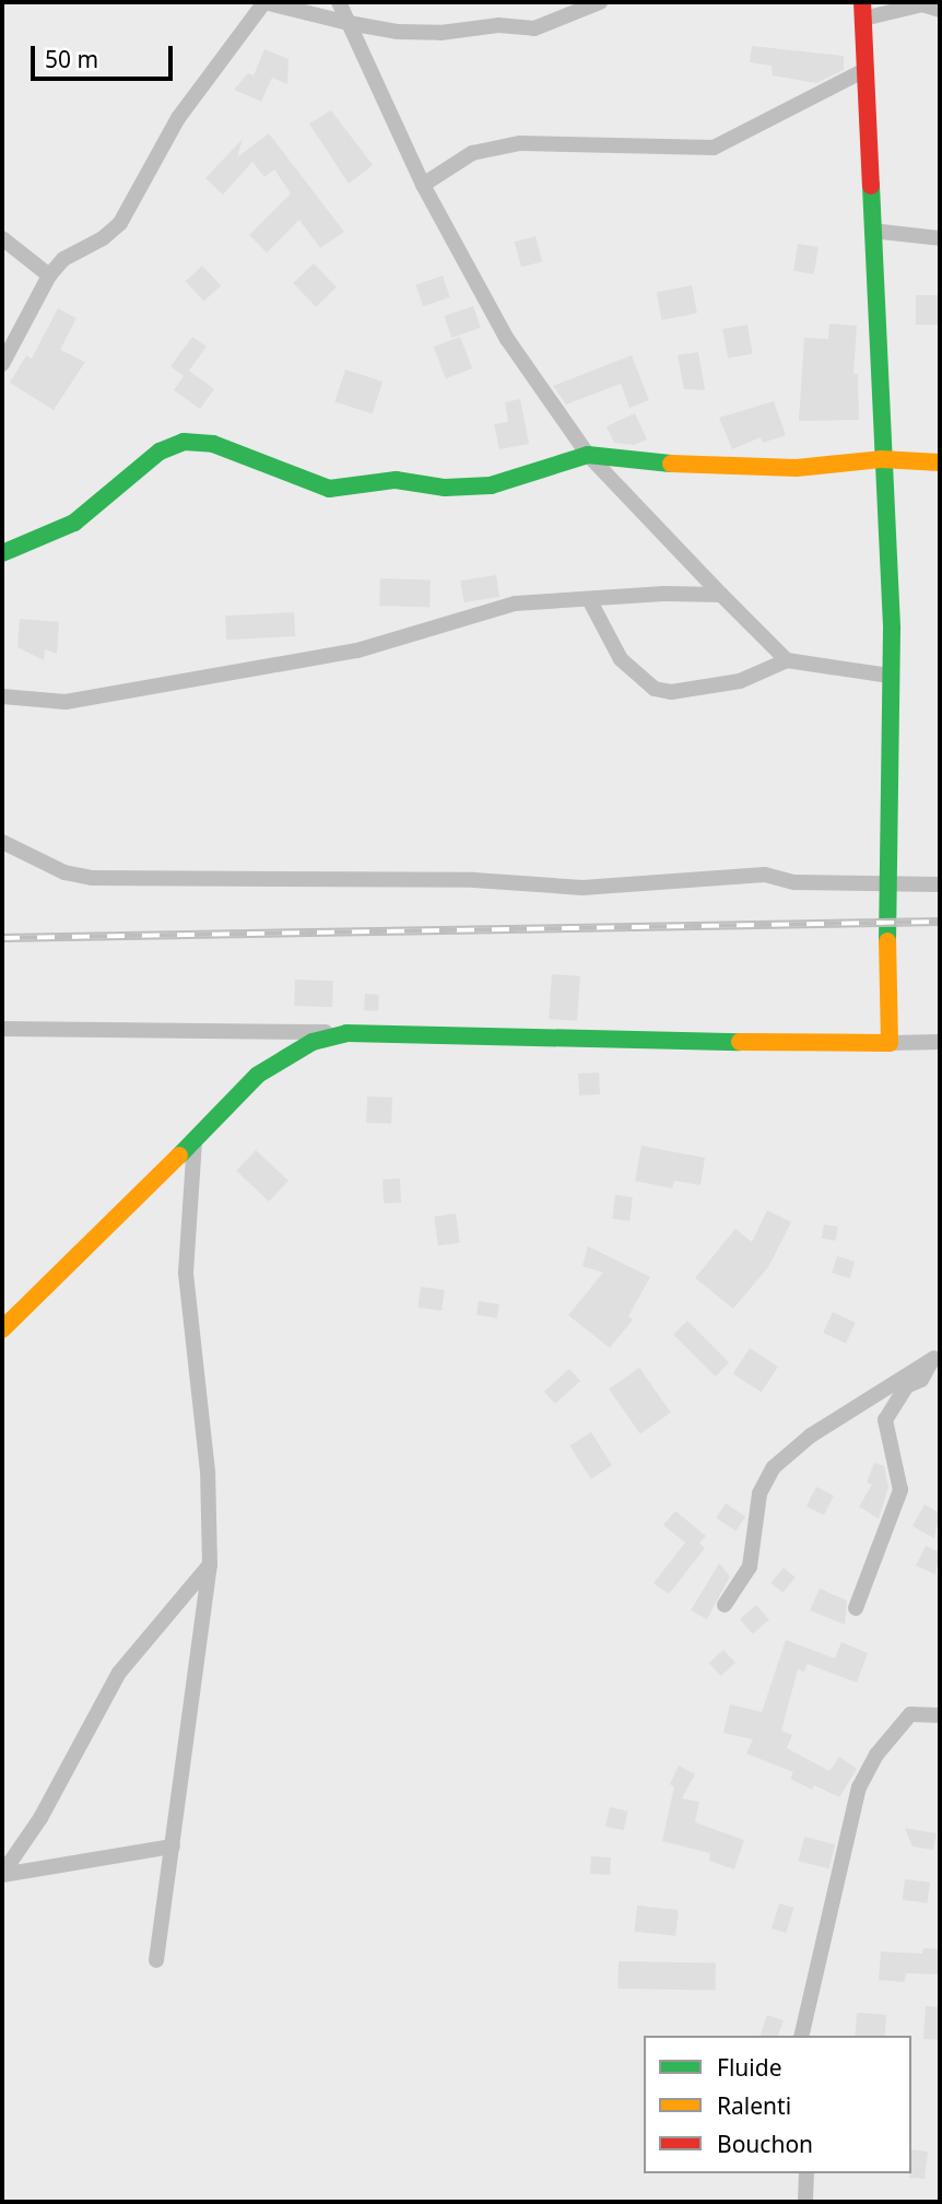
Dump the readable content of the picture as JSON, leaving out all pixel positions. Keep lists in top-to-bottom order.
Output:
{
  "legend": ["Fluide", "Ralenti", "Bouchon"],
  "scale_bar": "50 m"
}
